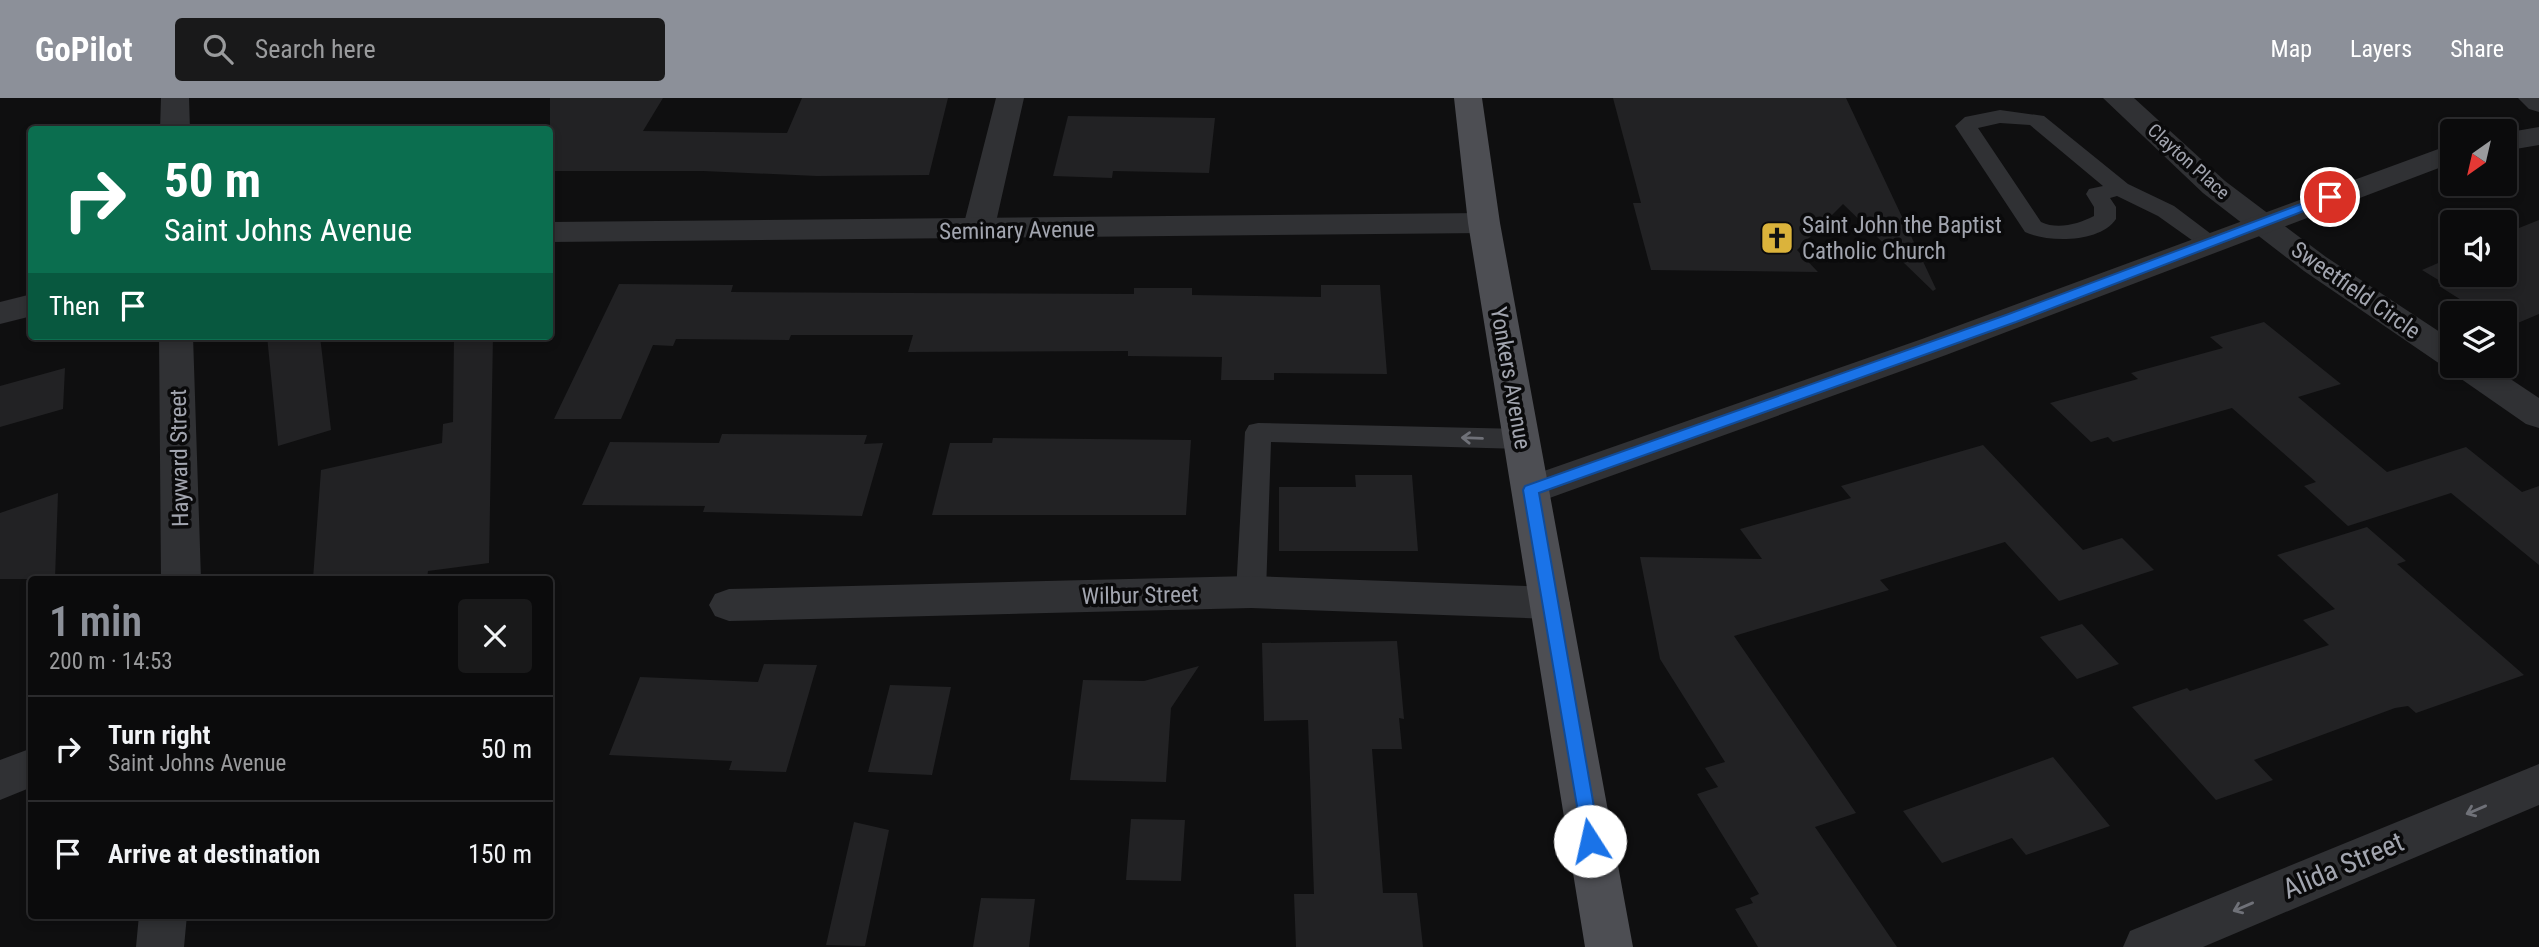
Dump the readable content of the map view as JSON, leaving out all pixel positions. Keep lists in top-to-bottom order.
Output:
{
  "streets": {
    "main road": ["Yonkers Avenue"],
    "street": [
      "Clayton Place",
      "Seminary Avenue",
      "Sweetfield Circle",
      "Hayward Street",
      "Wilbur Street",
      "Alida Street"
    ]
  },
  "crossings": [
    ["Clayton Place", "Sweetfield Circle"],
    ["Seminary Avenue", "Yonkers Avenue"],
    ["Yonkers Avenue", "Wilbur Street"]
  ],
  "one_way": ["Alida Street"],
  "places": {
    "church": ["Saint John the Baptist Catholic Church"]
  },
  "north": "bottom left",
  "page": {
    "header": "GoPilot",
    "search": "Search here",
    "nav": ["Map", "Layers", "Share"],
    "turn": ["50 m", "Saint Johns Avenue"],
    "then": "Then",
    "heading": ["1 min", "200 m · 14:53"],
    "list": [
      {
        "name": "Turn right",
        "note": "Saint Johns Avenue",
        "value": "50 m"
      },
      {
        "name": "Arrive at destination",
        "value": "150 m"
      }
    ]
  }
}
